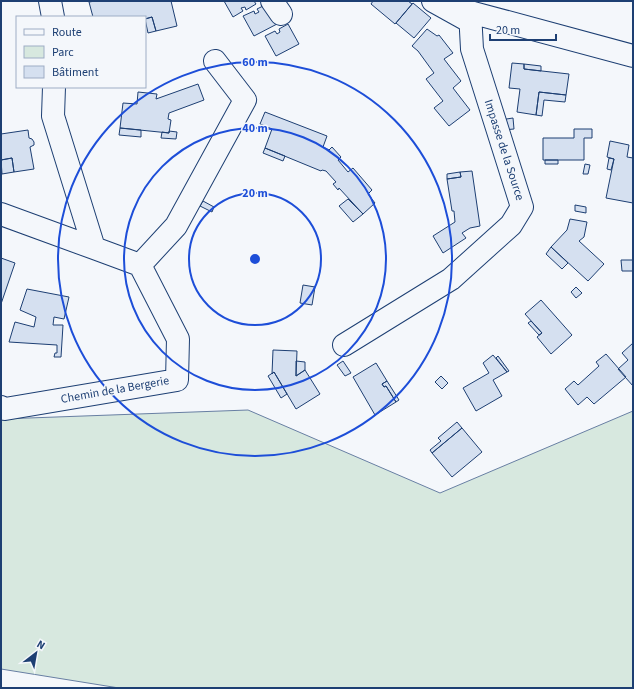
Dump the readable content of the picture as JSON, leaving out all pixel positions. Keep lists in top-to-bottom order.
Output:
{
  "streets": {
    "street": ["Impasse de la Source", "Chemin de la Bergerie"]
  },
  "legend": ["Route", "Parc", "Bâtiment"],
  "scale_bar": "20 m",
  "north": "top right",
  "rings": ["60 m", "40 m", "20 m"]
}
